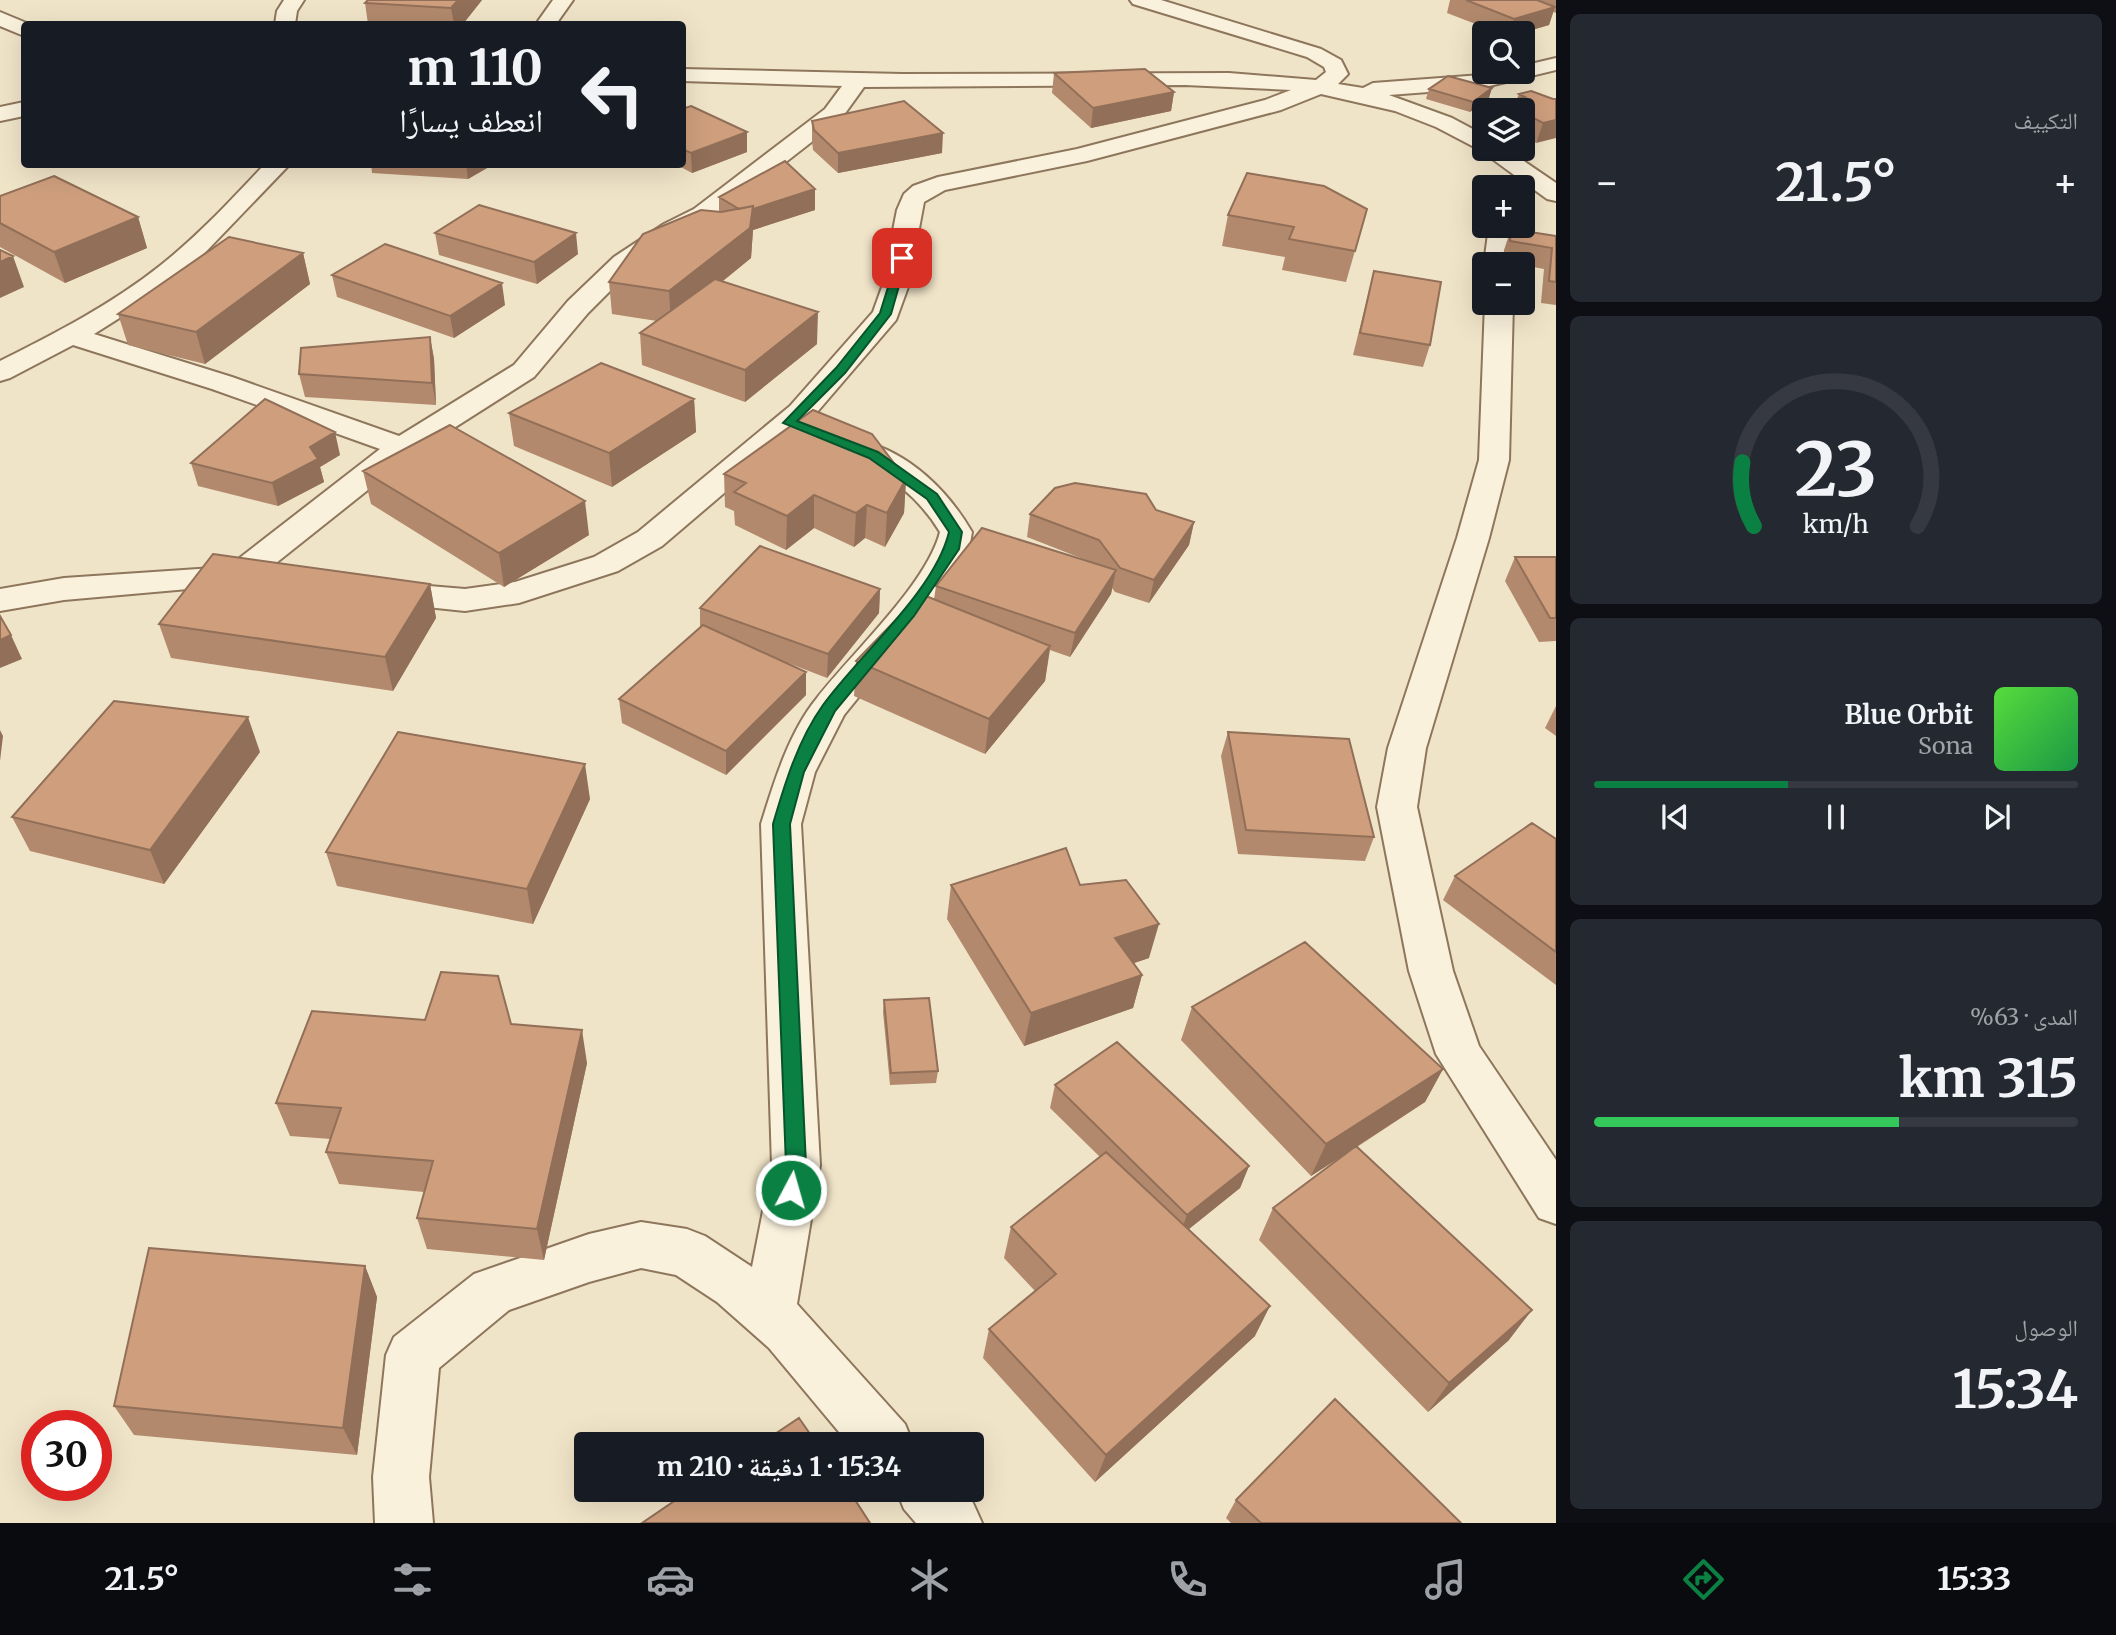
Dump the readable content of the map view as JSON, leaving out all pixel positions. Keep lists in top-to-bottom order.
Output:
{
  "page": {
    "tile": [
      "التكييف",
      ["المدى · 63%", "315 km"],
      ["الوصول", "15:34"]
    ],
    "map_buttons": ["+", "−"],
    "turn": ["110 m", "انعطف يسارًا"],
    "heat": ["−", "21.5°", "+"],
    "song": ["Blue Orbit", "Sona"],
    "limit": "30",
    "trip": "15:34 · 1 دقيقة · 210 m",
    "tabs": ["15:33", "21.5°"],
    "gauge": ["23", "km/h"]
  }
}
